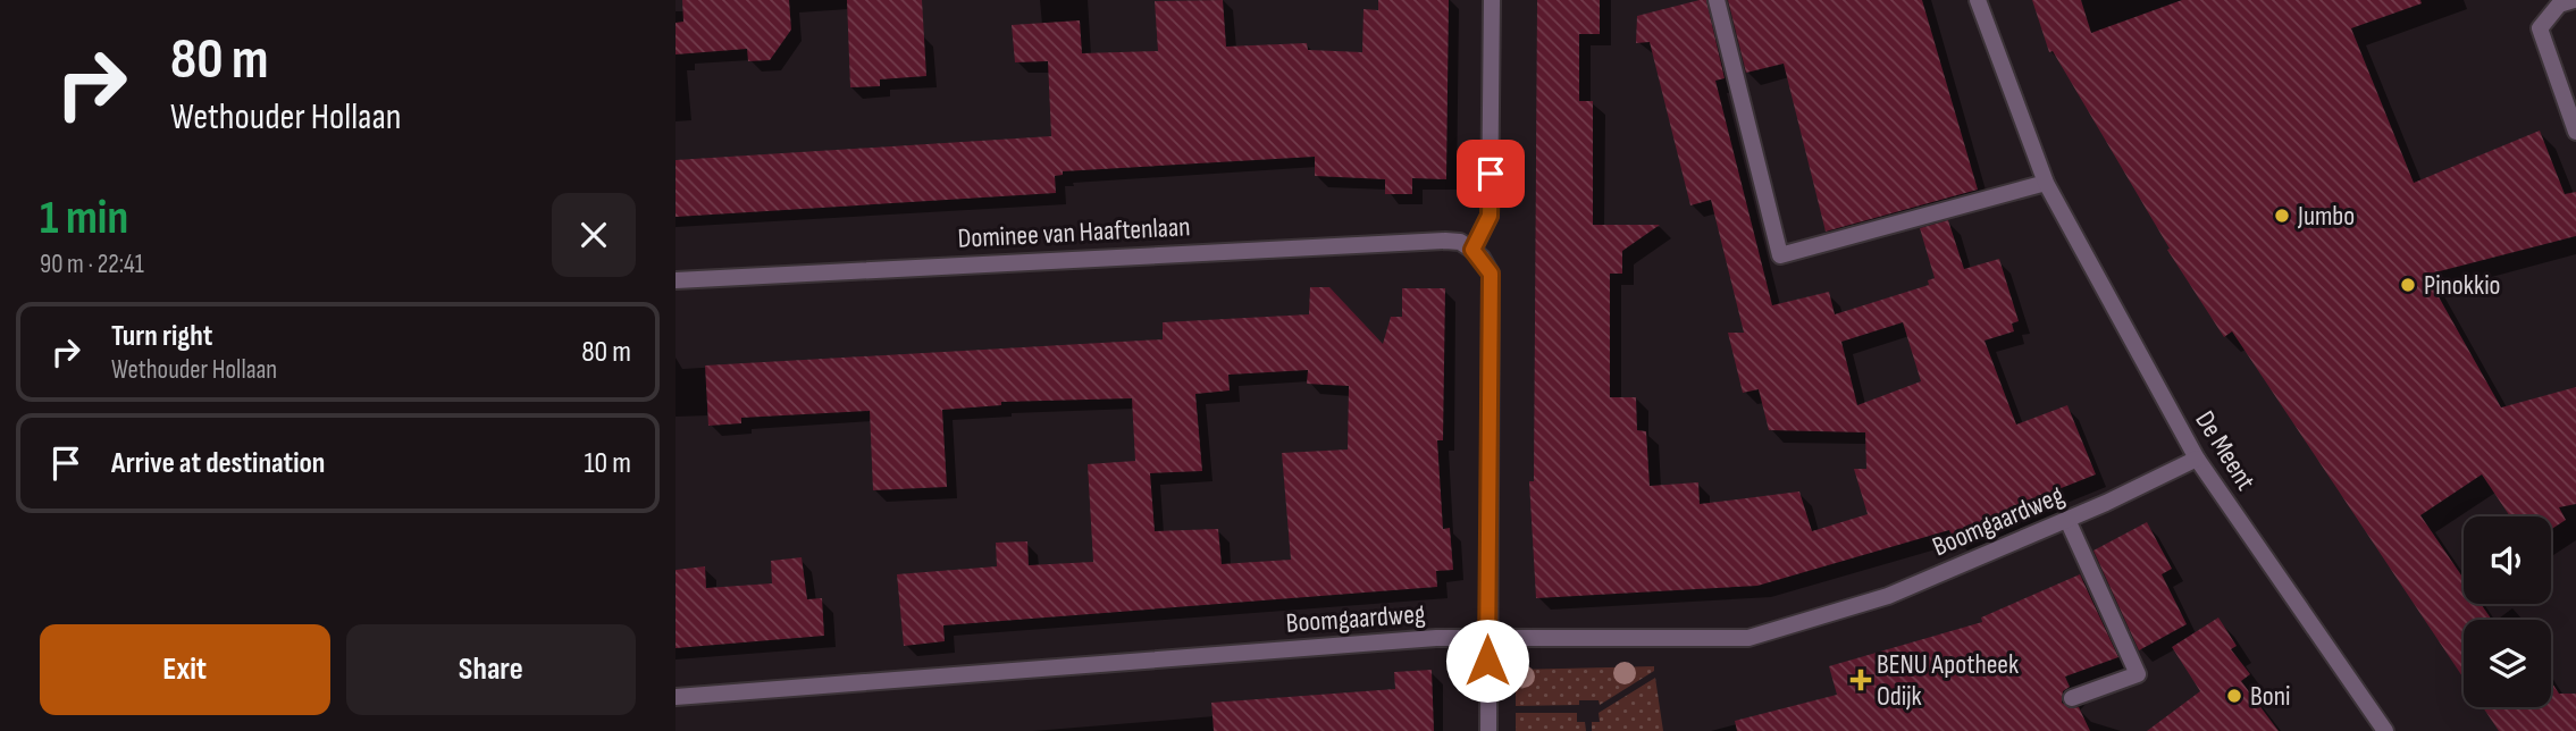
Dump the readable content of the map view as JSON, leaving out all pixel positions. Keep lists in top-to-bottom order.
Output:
{
  "streets": {
    "street": ["Dominee van Haaftenlaan", "De Meent", "Boomgaardweg"]
  },
  "crossings": [
    ["De Meent", "Boomgaardweg"]
  ],
  "places": {
    "other": ["Jumbo", "Pinokkio", "Boni"],
    "health": ["BENU Apotheek Odijk"]
  },
  "page": {
    "turn": ["80 m", "Wethouder Hollaan"],
    "heading": ["1 min", "90 m · 22:41"],
    "list": [
      {
        "name": "Turn right",
        "note": "Wethouder Hollaan",
        "value": "80 m"
      },
      {
        "name": "Arrive at destination",
        "value": "10 m"
      }
    ],
    "buttons": ["Exit", "Share"]
  }
}
